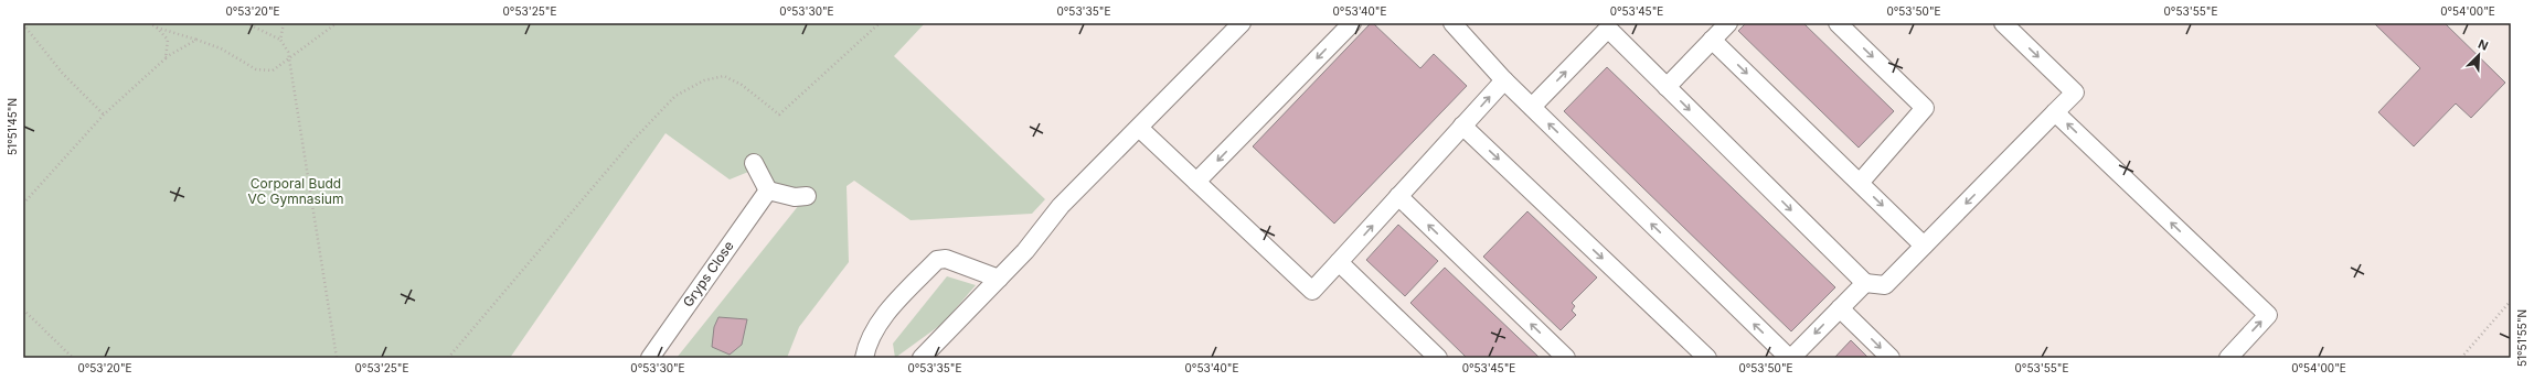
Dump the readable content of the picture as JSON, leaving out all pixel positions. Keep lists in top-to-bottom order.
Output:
{
  "streets": {
    "street": ["Gryps Close"]
  },
  "parks": ["Corporal Budd VC Gymnasium"],
  "north": "top right",
  "coordinates": [
    "0°53'20\"E",
    "0°53'25\"E",
    "0°53'30\"E",
    "0°53'35\"E",
    "0°53'40\"E",
    "0°53'45\"E",
    "0°53'50\"E",
    "0°53'55\"E",
    "0°54'00\"E",
    "51°51'45\"N",
    "51°51'55\"N"
  ]
}
